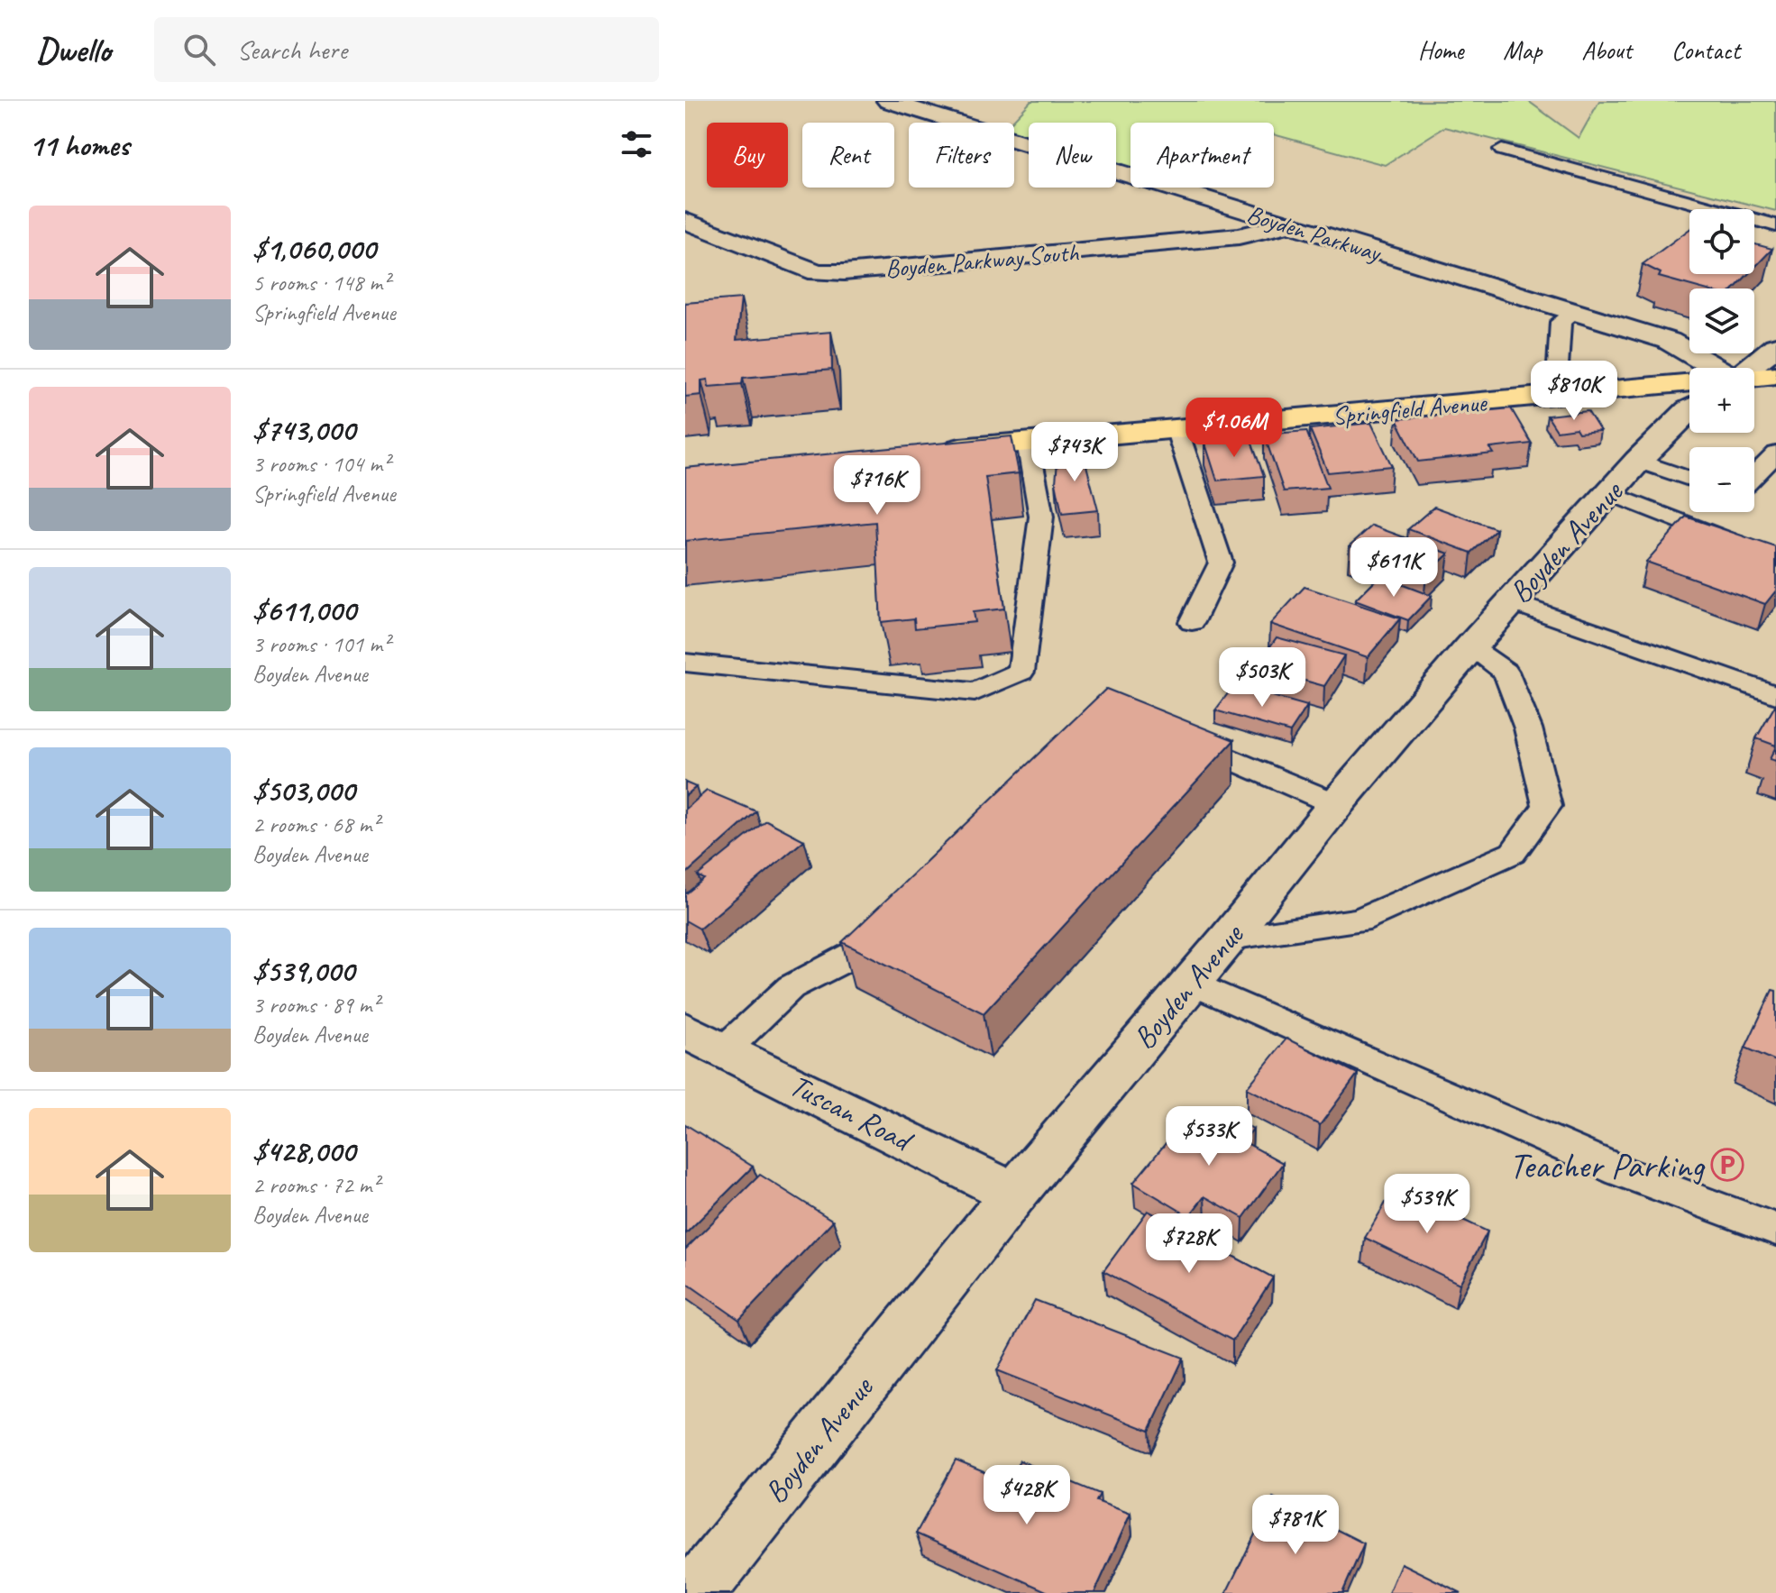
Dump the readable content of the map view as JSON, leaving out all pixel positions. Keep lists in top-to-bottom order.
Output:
{
  "streets": {
    "main road": ["Springfield Avenue"],
    "street": [
      "Boyden Parkway",
      "Boyden Parkway South",
      "Boyden Avenue",
      "Tuscan Road"
    ]
  },
  "crossings": [
    ["Boyden Parkway", "Boyden Parkway South"],
    ["Boyden Avenue", "Tuscan Road"]
  ],
  "places": {
    "parking": ["Teacher Parking"]
  },
  "page": {
    "header": "Dwello",
    "search": "Search here",
    "nav": [
      "Home",
      "Map",
      "About",
      "Contact"
    ],
    "heading": "11 homes",
    "chip": [
      "Buy",
      "Rent",
      "Filters",
      "New",
      "Apartment"
    ],
    "list": [
      {
        "name": "$1,060,000",
        "note": "5 rooms · 148 m² · Springfield Avenue"
      },
      {
        "name": "$743,000",
        "note": "3 rooms · 104 m² · Springfield Avenue"
      },
      {
        "name": "$611,000",
        "note": "3 rooms · 101 m² · Boyden Avenue"
      },
      {
        "name": "$503,000",
        "note": "2 rooms · 68 m² · Boyden Avenue"
      },
      {
        "name": "$539,000",
        "note": "3 rooms · 89 m² · Boyden Avenue"
      },
      {
        "name": "$428,000",
        "note": "2 rooms · 72 m² · Boyden Avenue"
      }
    ],
    "map_buttons": ["+", "−"],
    "price": [
      "$810K",
      "$1.06M",
      "$743K",
      "$716K",
      "$611K",
      "$503K",
      "$533K",
      "$539K",
      "$728K",
      "$428K",
      "$781K"
    ]
  }
}
